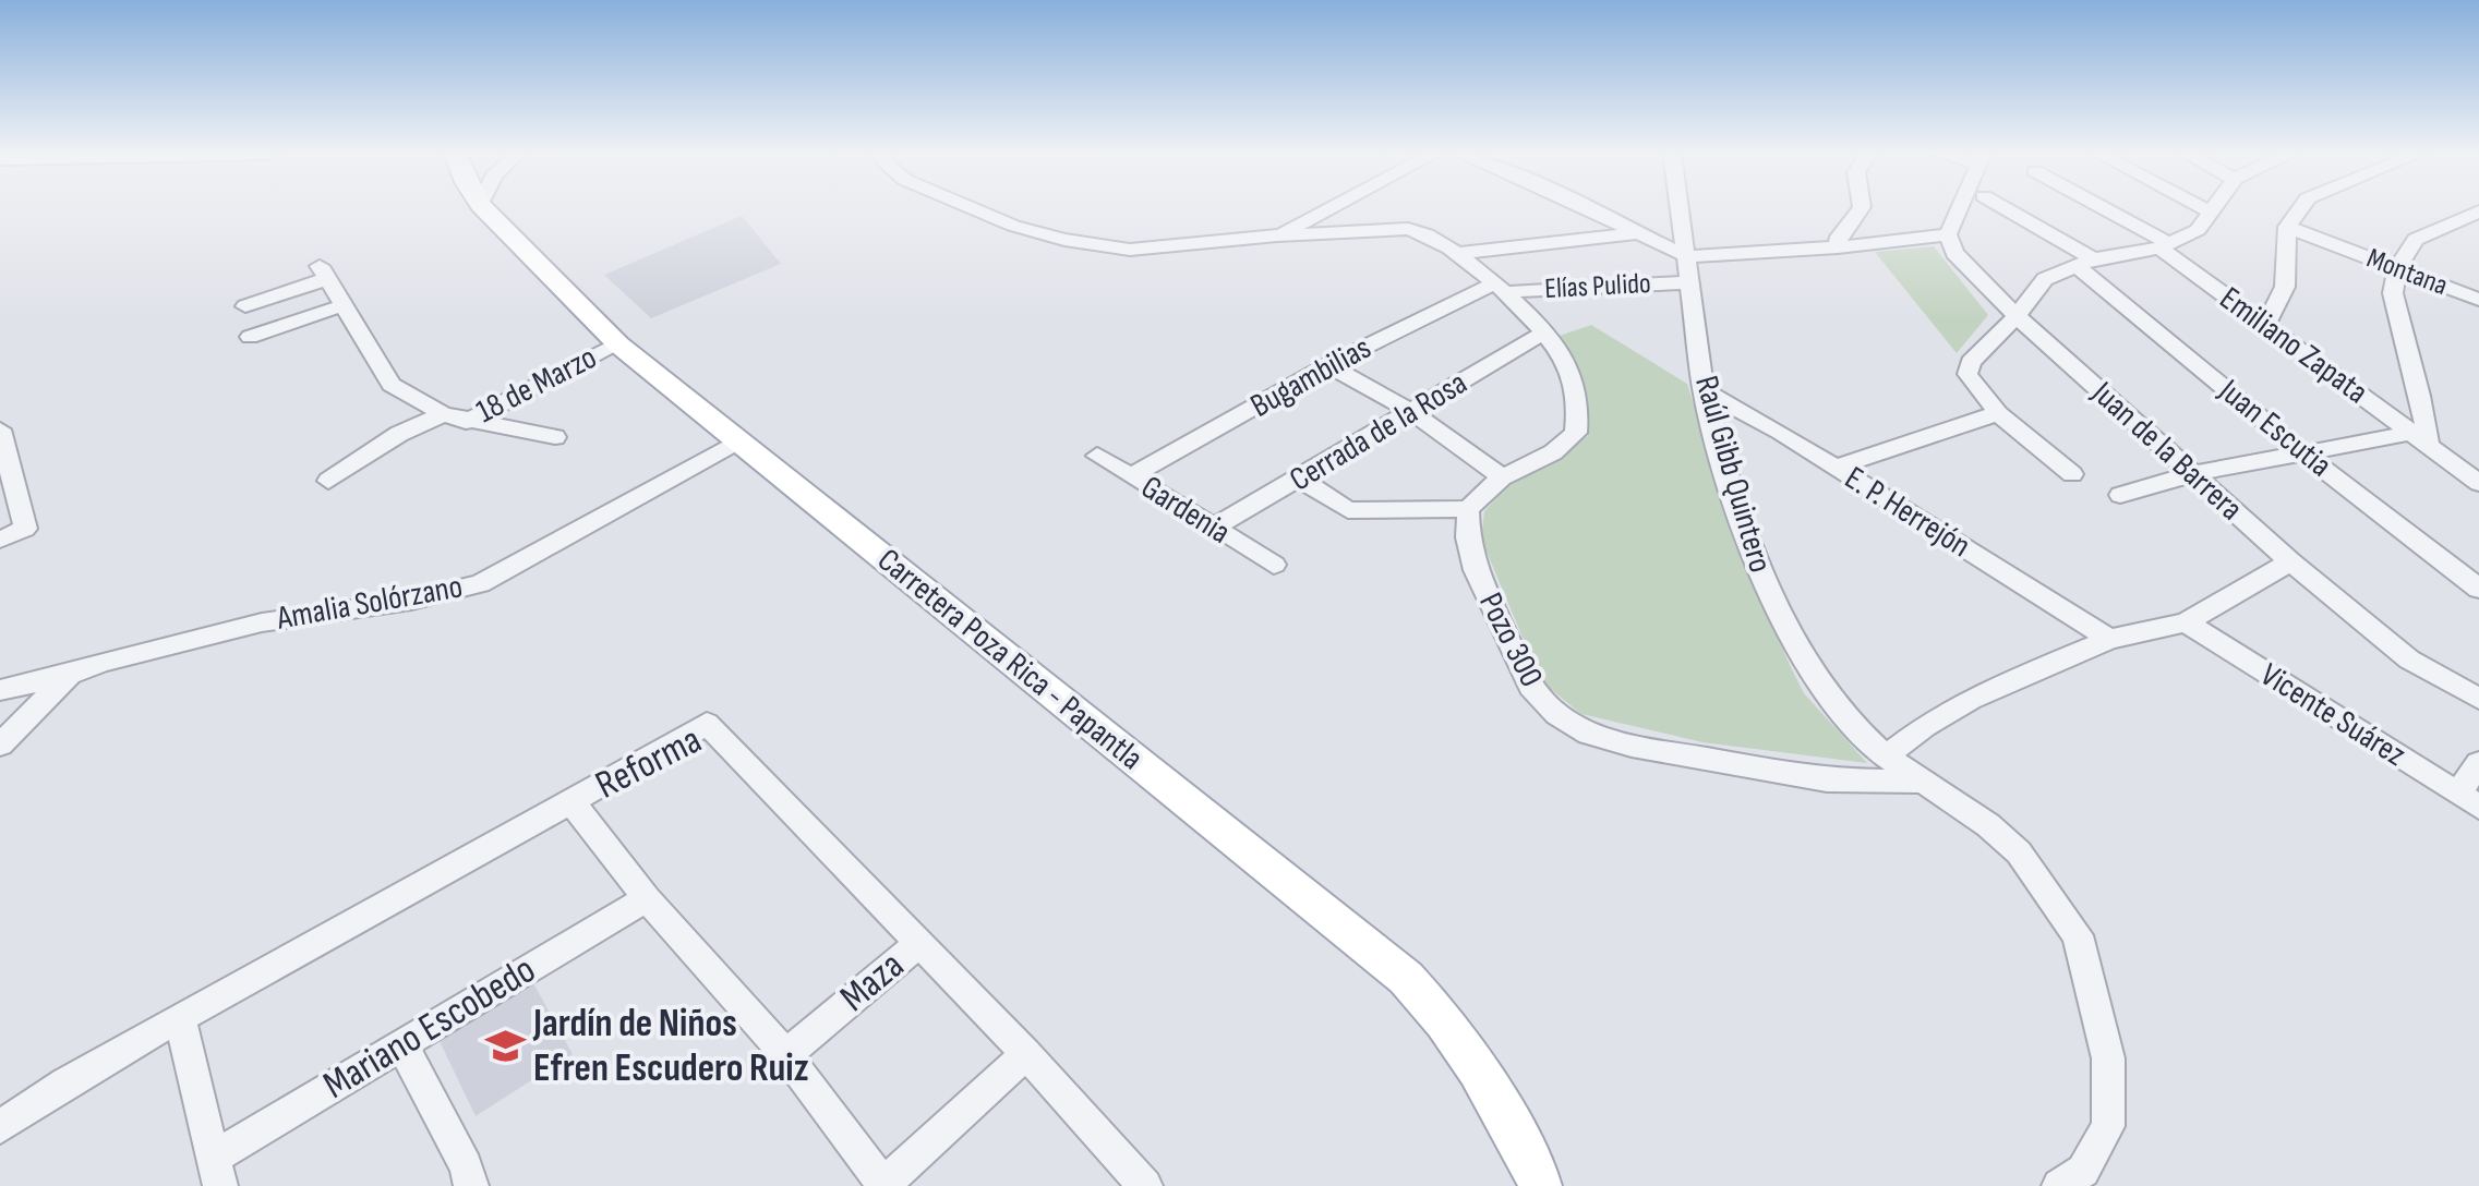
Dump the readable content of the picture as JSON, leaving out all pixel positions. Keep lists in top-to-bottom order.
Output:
{
  "streets": {
    "main road": ["Carretera Poza Rica - Papantla"],
    "street": [
      "Montana",
      "Elías Pulido",
      "Emiliano Zapata",
      "Bugambilias",
      "18 de Marzo",
      "Juan Escutia",
      "Cerrada de la Rosa",
      "Juan de la Barrera",
      "Raúl Gibb Quintero",
      "Gardenia",
      "E. P. Herrejón",
      "Amalia Solórzano",
      "Pozo 300",
      "Vicente Suárez",
      "Reforma",
      "Maza",
      "Mariano Escobedo"
    ]
  },
  "crossings": [
    ["Montana", "Emiliano Zapata"],
    ["Elías Pulido", "Bugambilias"],
    ["Elías Pulido", "Raúl Gibb Quintero"],
    ["Bugambilias", "Gardenia"],
    ["18 de Marzo", "Carretera Poza Rica - Papantla"],
    ["Cerrada de la Rosa", "Gardenia"],
    ["Raúl Gibb Quintero", "E. P. Herrejón"],
    ["Raúl Gibb Quintero", "Pozo 300"],
    ["Amalia Solórzano", "Carretera Poza Rica - Papantla"],
    ["Reforma", "Maza"]
  ],
  "places": {
    "school or university": ["Jardín de Niños Efren Escudero Ruiz"]
  }
}
